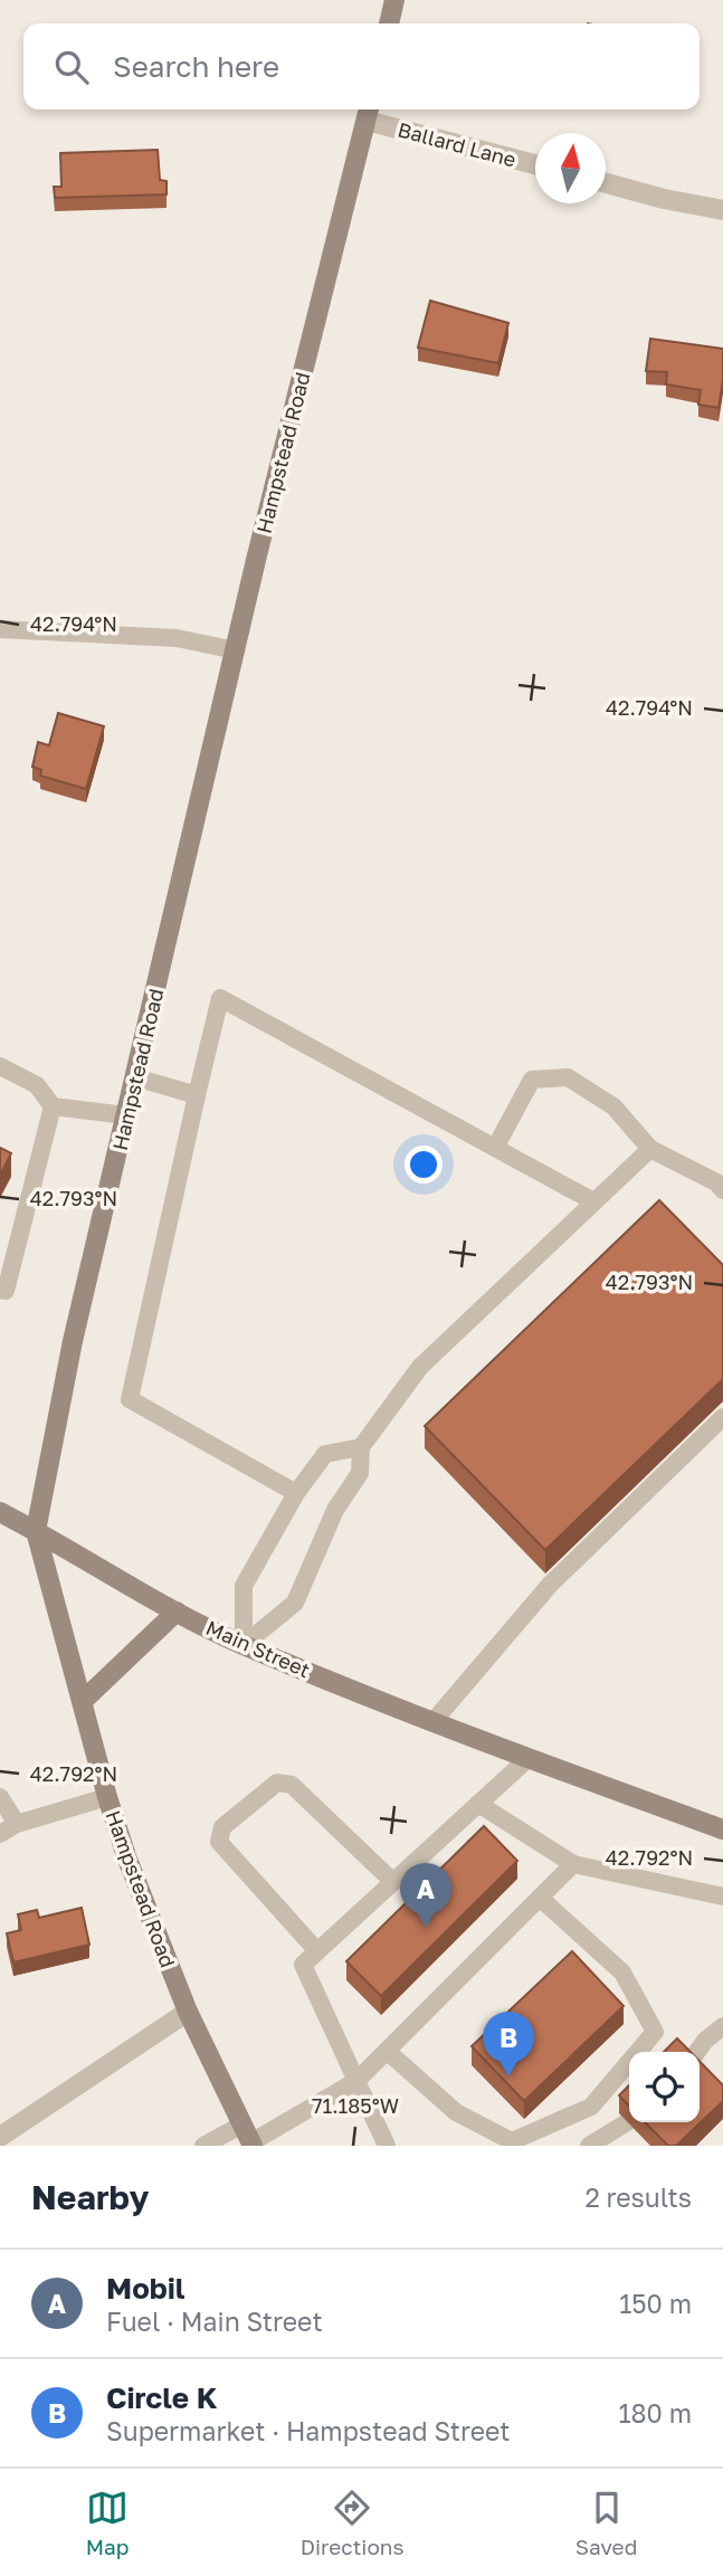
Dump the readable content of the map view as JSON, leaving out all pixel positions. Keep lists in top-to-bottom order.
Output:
{
  "streets": {
    "main road": ["Hampstead Road", "Main Street"],
    "street": ["Ballard Lane"]
  },
  "crossings": [
    ["Ballard Lane", "Hampstead Road"],
    ["Hampstead Road", "Main Street"]
  ],
  "north": "top",
  "page": {
    "search": "Search here",
    "pins": ["A", "B"],
    "heading": ["Nearby", "2 results"],
    "list": [
      {
        "mark": "A",
        "name": "Mobil",
        "note": "Fuel · Main Street",
        "value": "150 m"
      },
      {
        "mark": "B",
        "name": "Circle K",
        "note": "Supermarket · Hampstead Street",
        "value": "180 m"
      }
    ],
    "nav": ["Map", "Directions", "Saved"]
  },
  "coordinates": [
    "42.794°N",
    "42.793°N",
    "42.792°N",
    "71.185°W"
  ]
}
